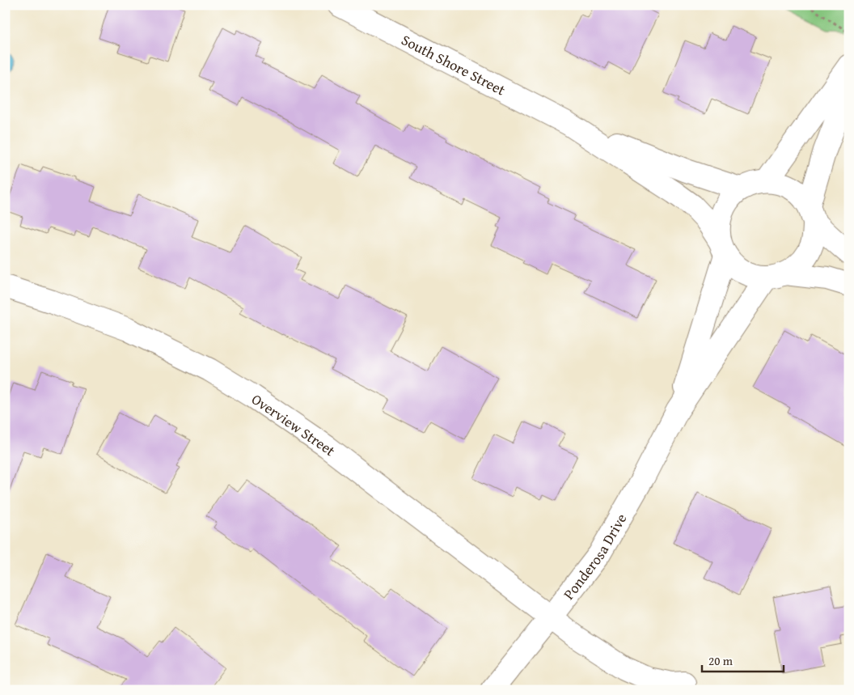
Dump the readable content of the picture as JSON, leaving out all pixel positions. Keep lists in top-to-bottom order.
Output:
{
  "streets": {
    "street": ["South Shore Street", "Overview Street", "Ponderosa Drive"]
  },
  "crossings": [
    ["South Shore Street", "Ponderosa Drive"],
    ["Overview Street", "Ponderosa Drive"]
  ],
  "scale_bar": "20 m"
}
